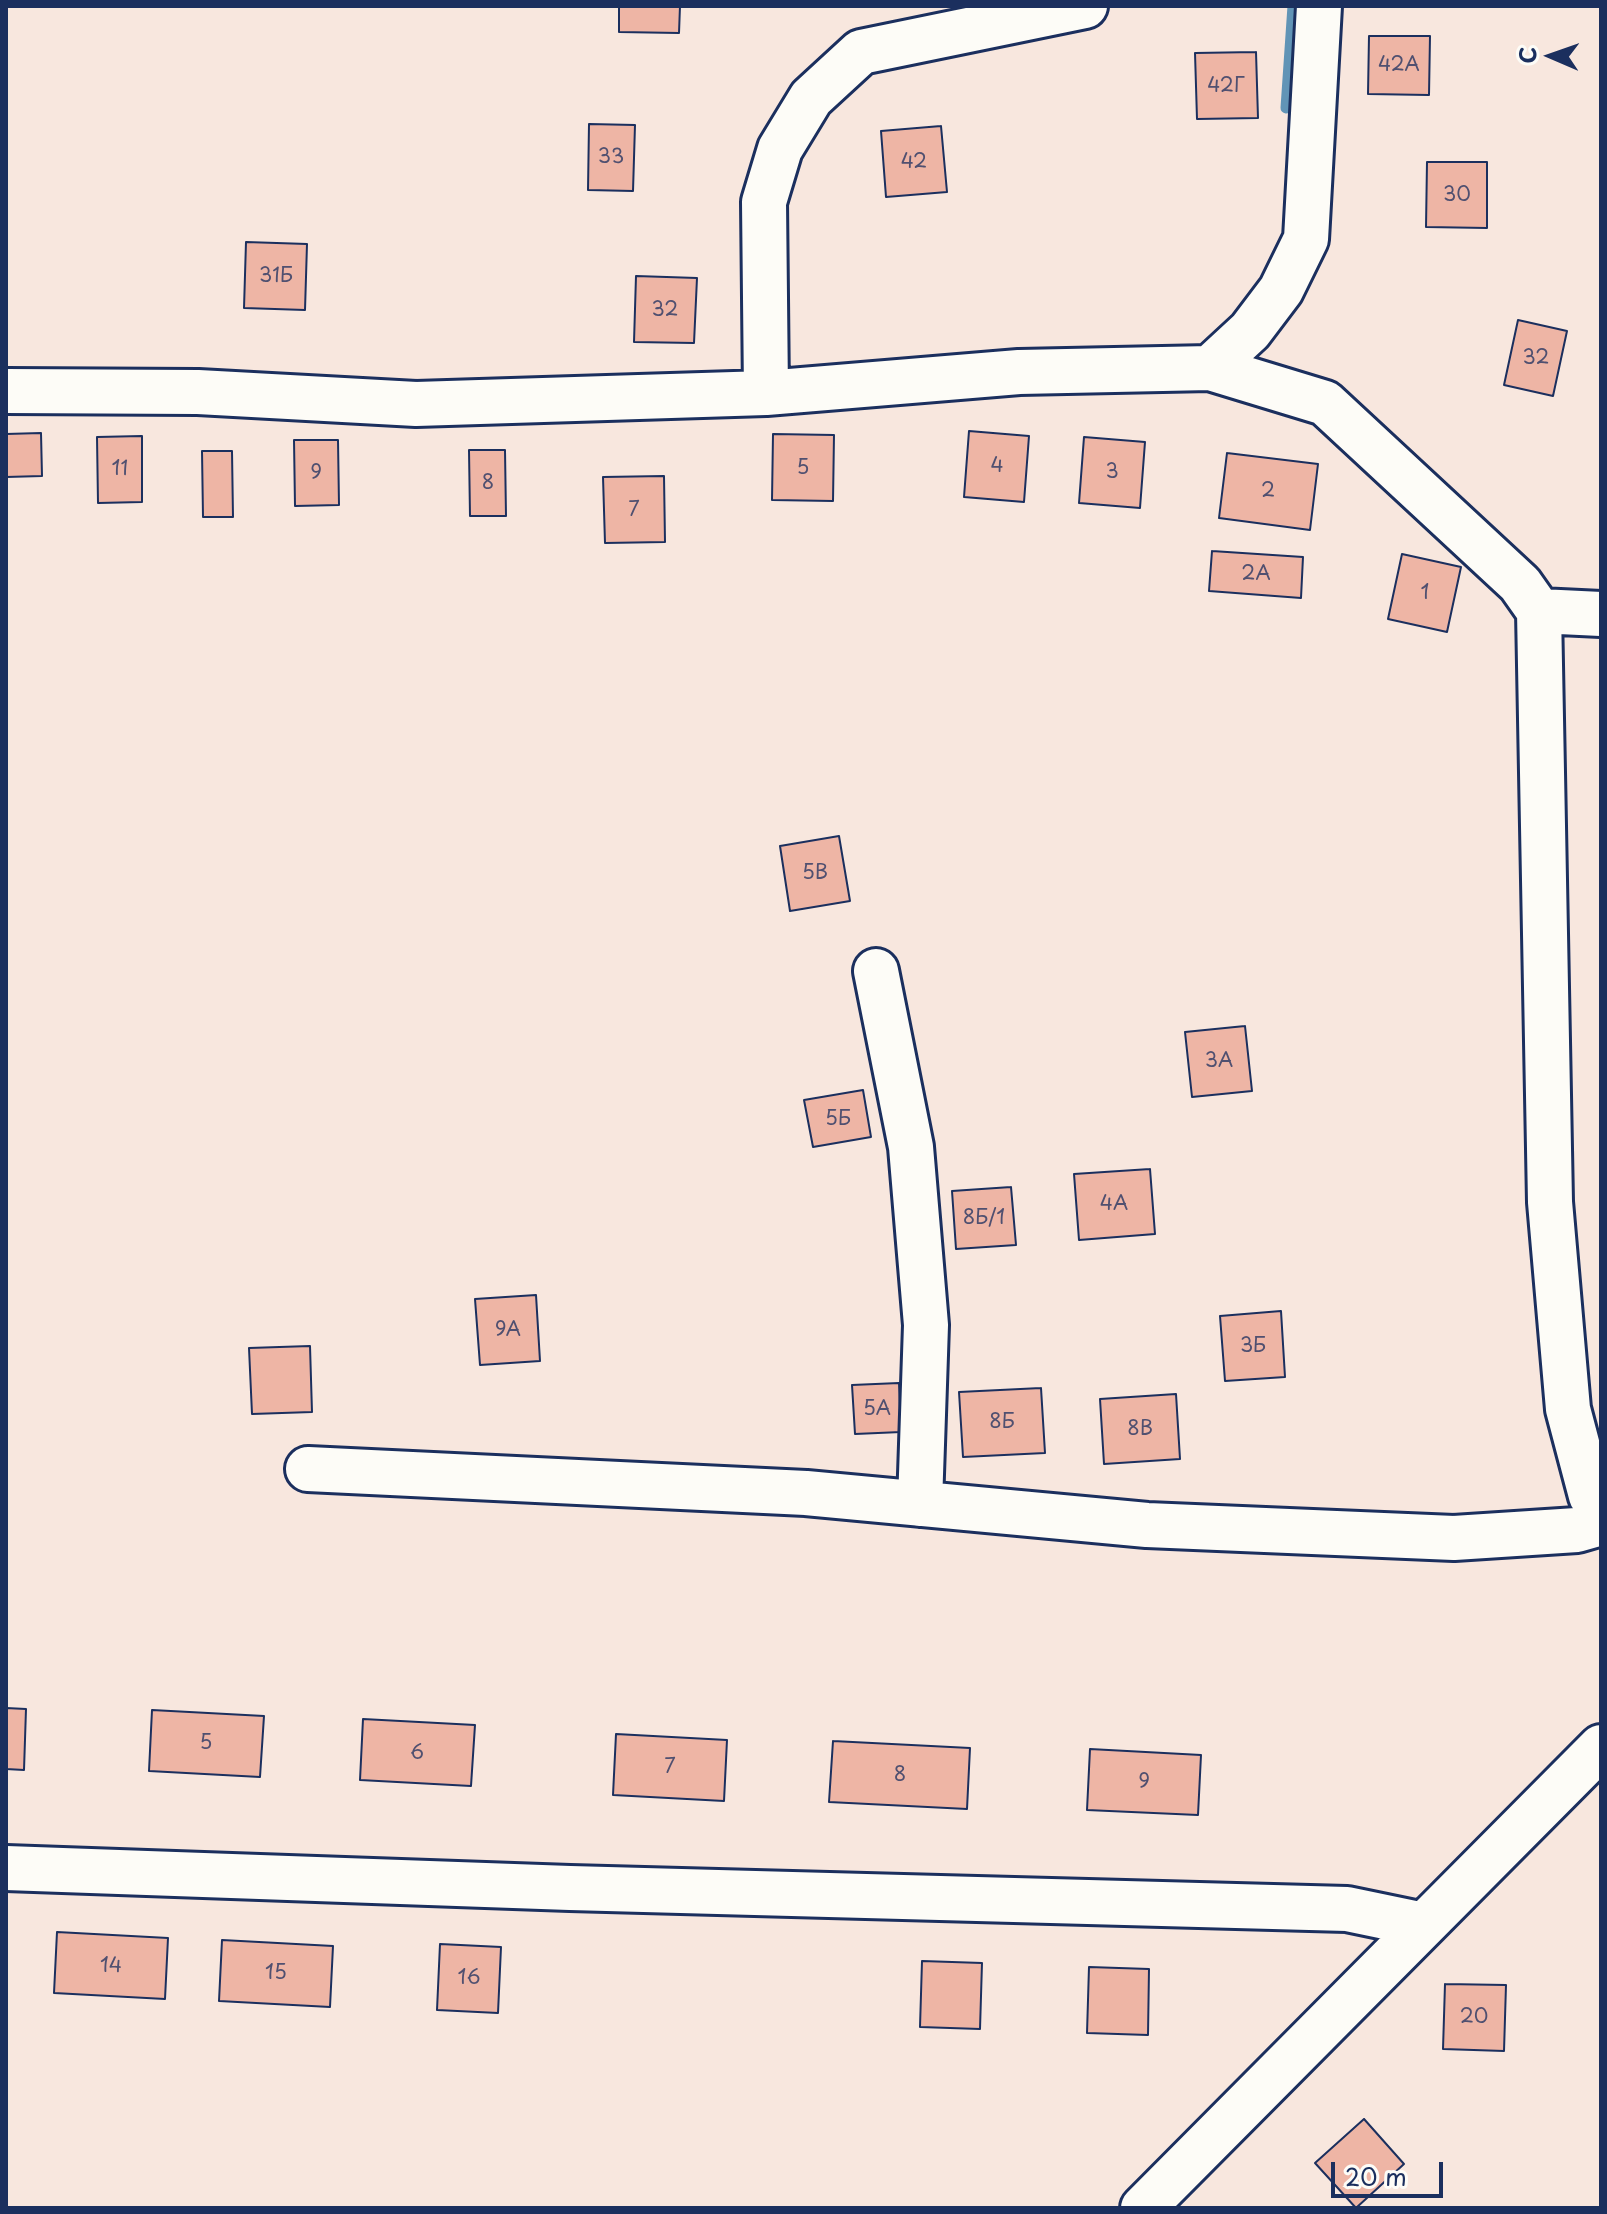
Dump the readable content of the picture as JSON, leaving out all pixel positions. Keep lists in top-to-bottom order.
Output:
{
  "house_numbers": [
    "42А",
    "42Г",
    "33",
    "42",
    "30",
    "31Б",
    "32",
    "32",
    "4",
    "5",
    "11",
    "3",
    "9",
    "8",
    "2",
    "7",
    "2А",
    "1",
    "5В",
    "3А",
    "5Б",
    "4А",
    "8Б/1",
    "9А",
    "3Б",
    "5А",
    "8Б",
    "8В",
    "5",
    "6",
    "7",
    "8",
    "9",
    "14",
    "15",
    "16",
    "20"
  ],
  "scale_bar": "20 m",
  "north": "left"
}
